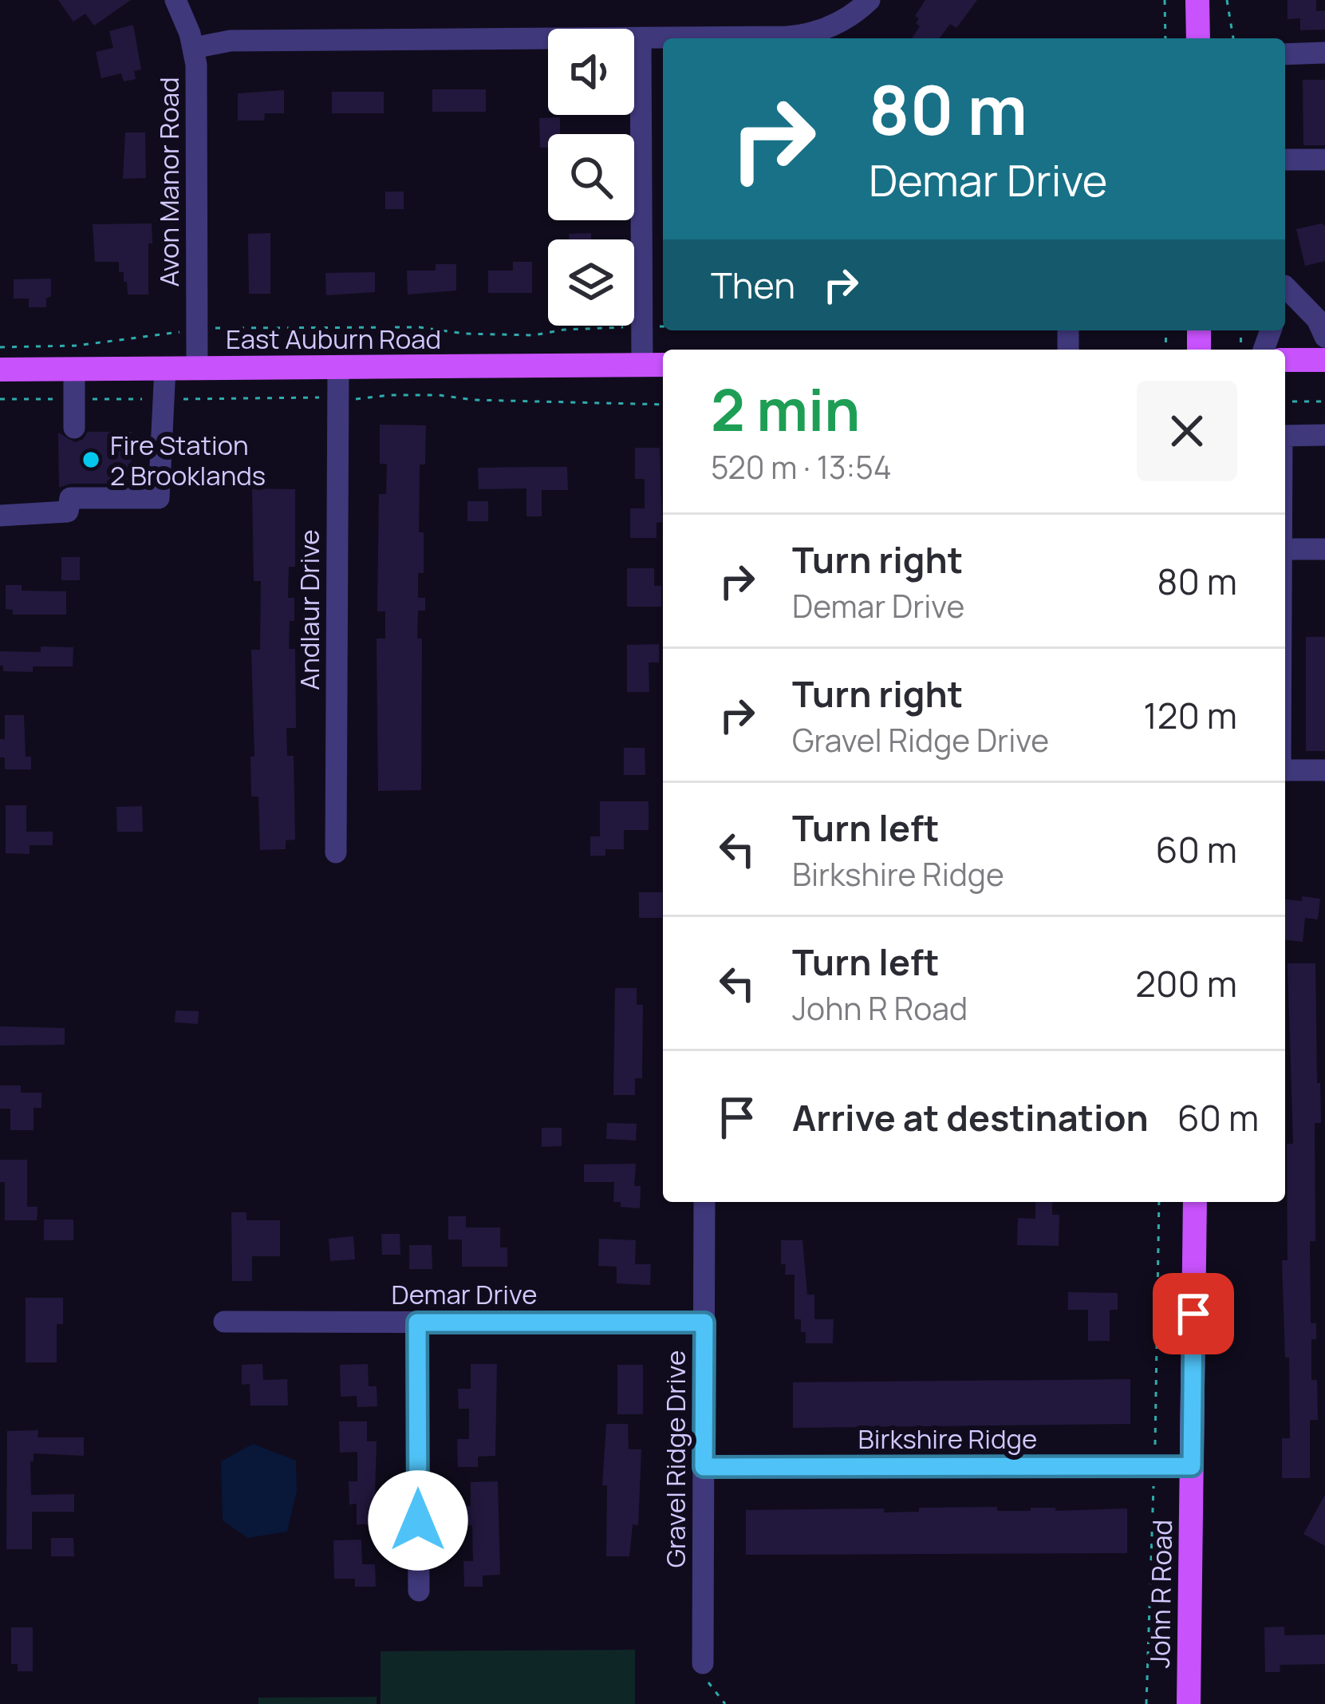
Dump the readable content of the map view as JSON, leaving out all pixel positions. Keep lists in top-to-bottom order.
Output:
{
  "streets": {
    "main road": ["East Auburn Road", "John R Road"],
    "street": [
      "Avon Manor Road",
      "Andlaur Drive",
      "Demar Drive",
      "Birkshire Ridge",
      "Gravel Ridge Drive"
    ]
  },
  "crossings": [
    ["Avon Manor Road", "East Auburn Road"],
    ["East Auburn Road", "Andlaur Drive"],
    ["Demar Drive", "Gravel Ridge Drive"],
    ["Birkshire Ridge", "Gravel Ridge Drive"],
    ["Birkshire Ridge", "John R Road"]
  ],
  "places": ["Fire Station 2 Brooklands"],
  "page": {
    "turn": ["80 m", "Demar Drive"],
    "then": "Then",
    "heading": ["2 min", "520 m · 13:54"],
    "list": [
      {
        "name": "Turn right",
        "note": "Demar Drive",
        "value": "80 m"
      },
      {
        "name": "Turn right",
        "note": "Gravel Ridge Drive",
        "value": "120 m"
      },
      {
        "name": "Turn left",
        "note": "Birkshire Ridge",
        "value": "60 m"
      },
      {
        "name": "Turn left",
        "note": "John R Road",
        "value": "200 m"
      },
      {
        "name": "Arrive at destination",
        "value": "60 m"
      }
    ]
  }
}
